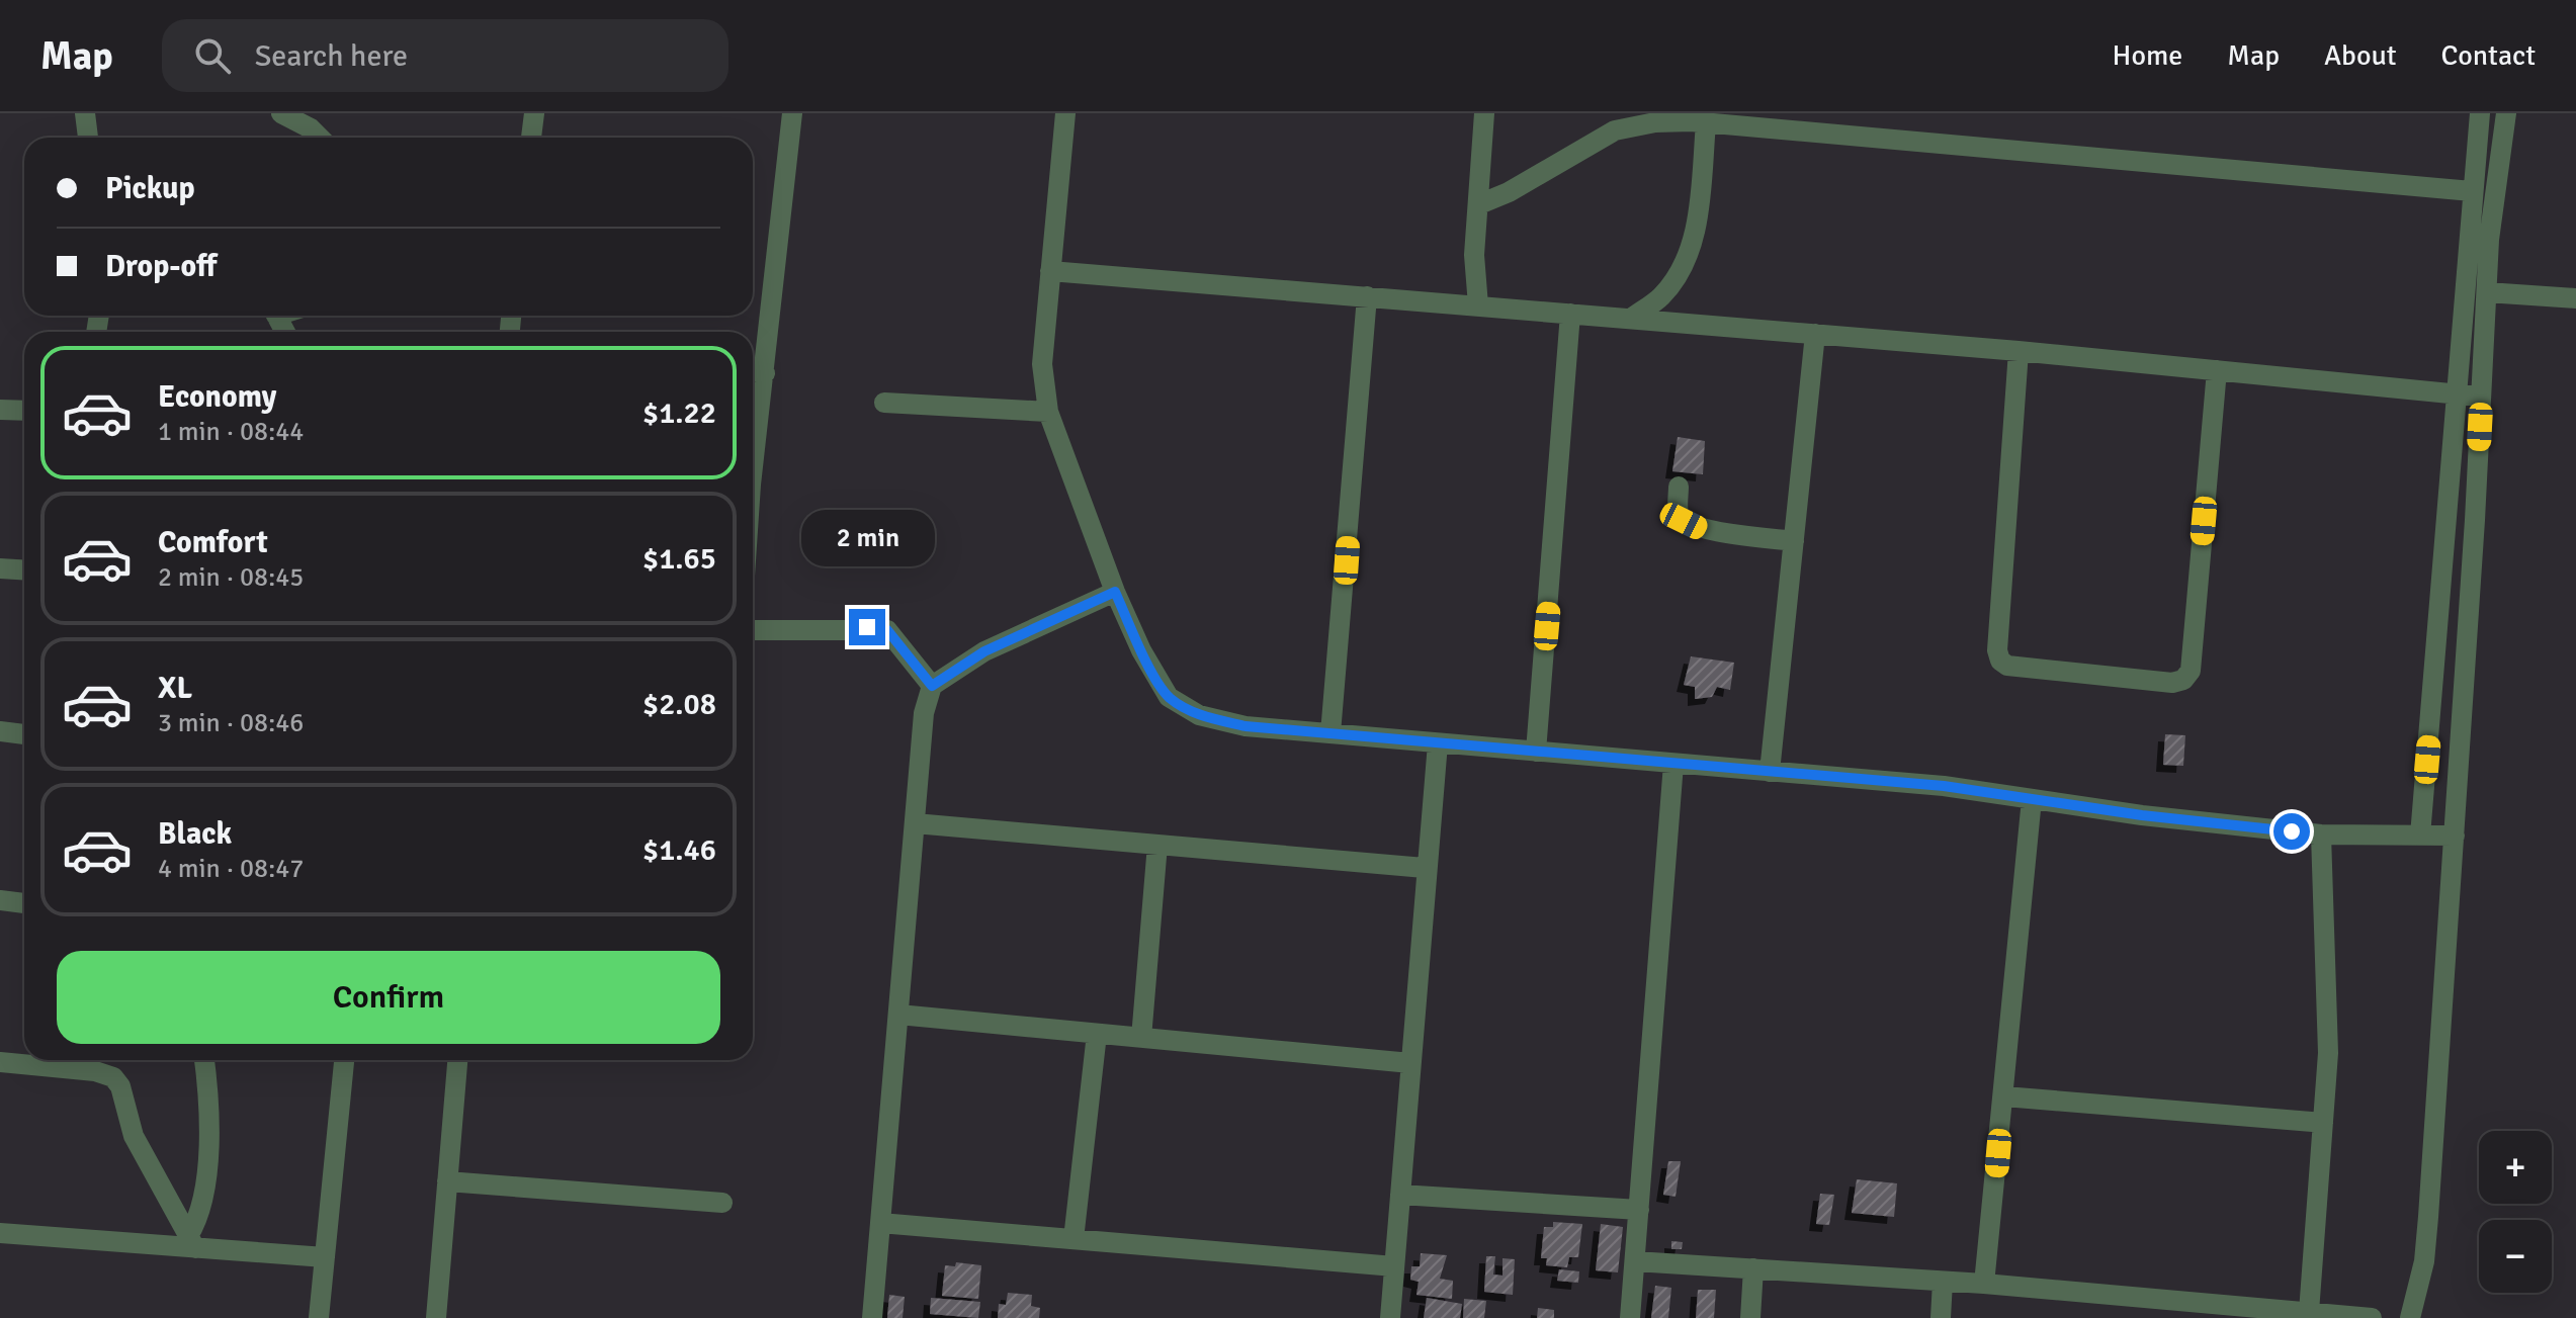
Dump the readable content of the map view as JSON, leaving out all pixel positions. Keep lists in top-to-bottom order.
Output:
{
  "page": {
    "header": "Map",
    "search": "Search here",
    "nav": [
      "Home",
      "Map",
      "About",
      "Contact"
    ],
    "banner": ["Pickup", "Drop-off"],
    "list": [
      {
        "name": "Economy",
        "note": "1 min · 08:44",
        "value": "$1.22"
      },
      {
        "name": "Comfort",
        "note": "2 min · 08:45",
        "value": "$1.65"
      },
      {
        "name": "XL",
        "note": "3 min · 08:46",
        "value": "$2.08"
      },
      {
        "name": "Black",
        "note": "4 min · 08:47",
        "value": "$1.46"
      }
    ],
    "bubble": "2 min",
    "buttons": "Confirm",
    "map_buttons": ["+", "−"]
  }
}
